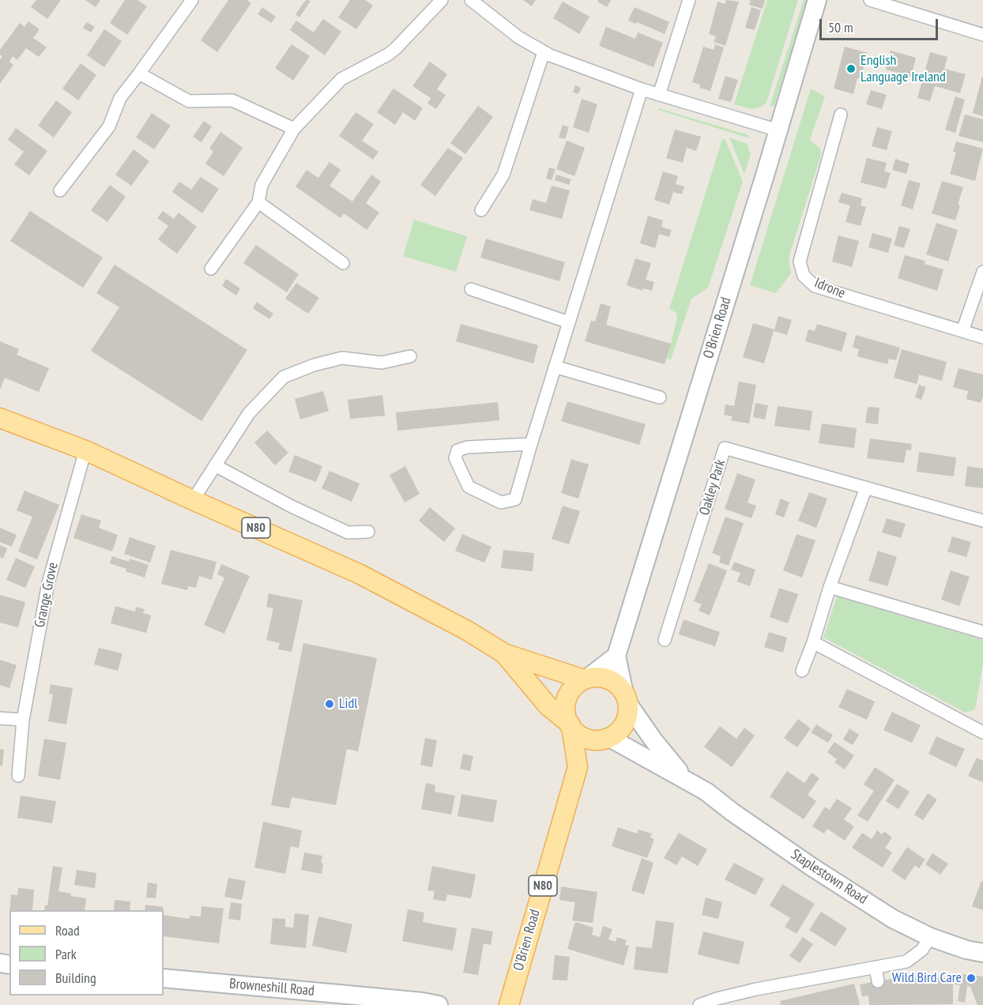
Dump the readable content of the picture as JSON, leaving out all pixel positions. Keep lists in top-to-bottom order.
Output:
{
  "streets": {
    "main road": ["O'Brien Road", "N80"],
    "street": [
      "Idrone",
      "Oakley Park",
      "Grange Grove",
      "Staplestown Road",
      "Browneshill Road"
    ]
  },
  "crossings": [
    ["O'Brien Road", "N80"],
    ["O'Brien Road", "Staplestown Road"],
    ["N80", "Grange Grove"],
    ["N80", "Staplestown Road"]
  ],
  "places": ["English Language Ireland", "Lidl", "Wild Bird Care"],
  "legend": ["Road", "Park", "Building"],
  "scale_bar": "50 m"
}
